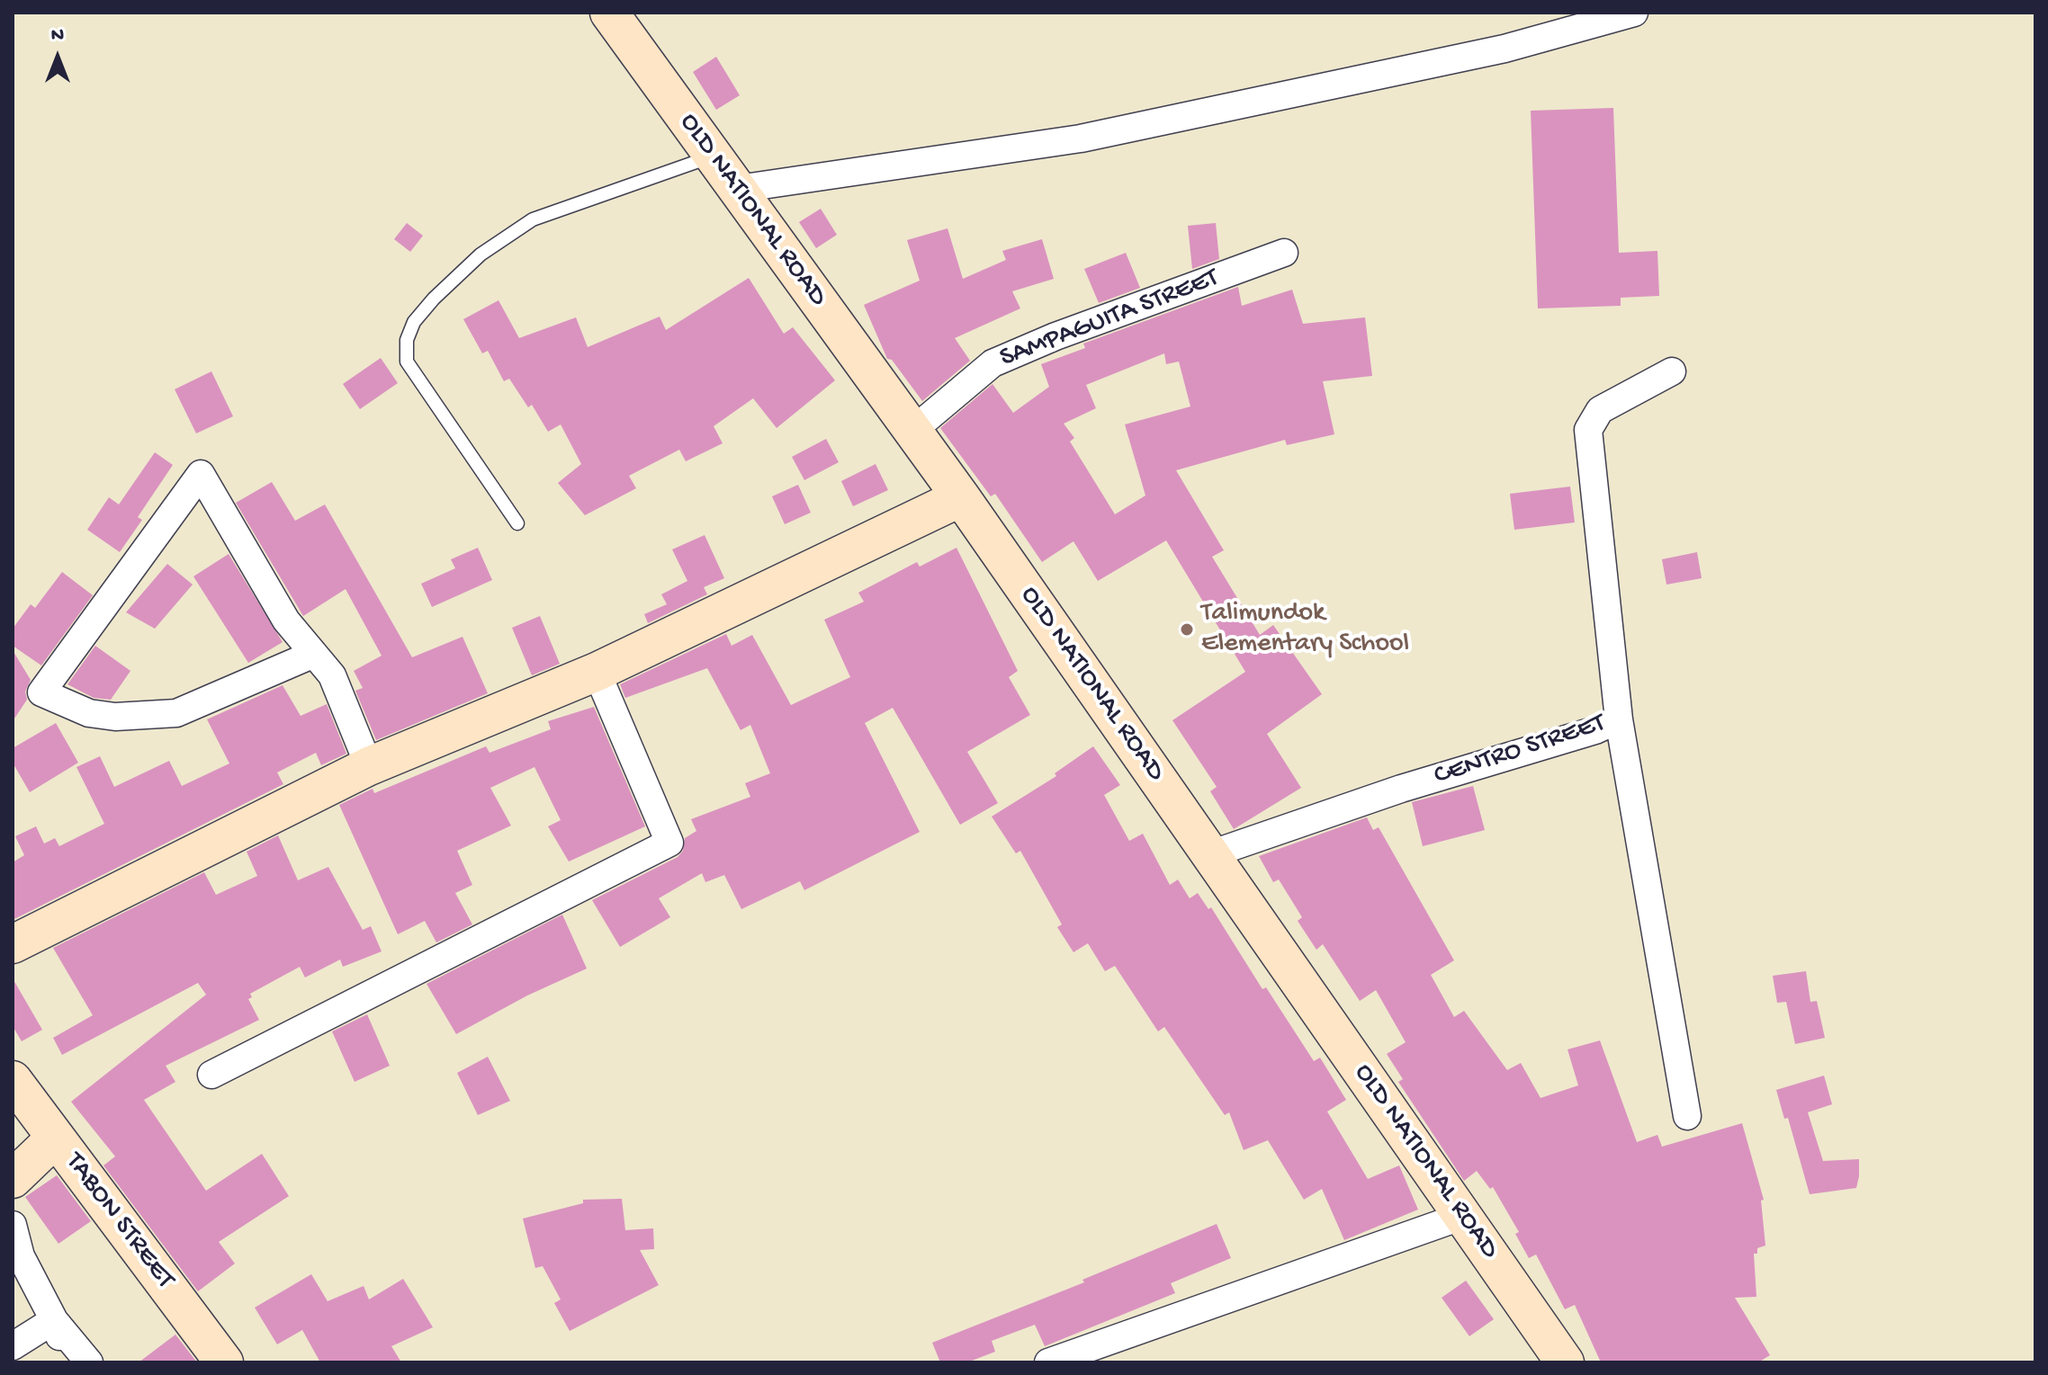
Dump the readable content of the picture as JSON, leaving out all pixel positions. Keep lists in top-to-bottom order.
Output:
{
  "streets": {
    "main road": ["OLD NATIONAL ROAD", "TABON STREET"],
    "street": ["SAMPAGUITA STREET", "CENTRO STREET"]
  },
  "crossings": [
    ["OLD NATIONAL ROAD", "SAMPAGUITA STREET"],
    ["OLD NATIONAL ROAD", "CENTRO STREET"]
  ],
  "places": ["Talimundok Elementary School"],
  "north": "top"
}
